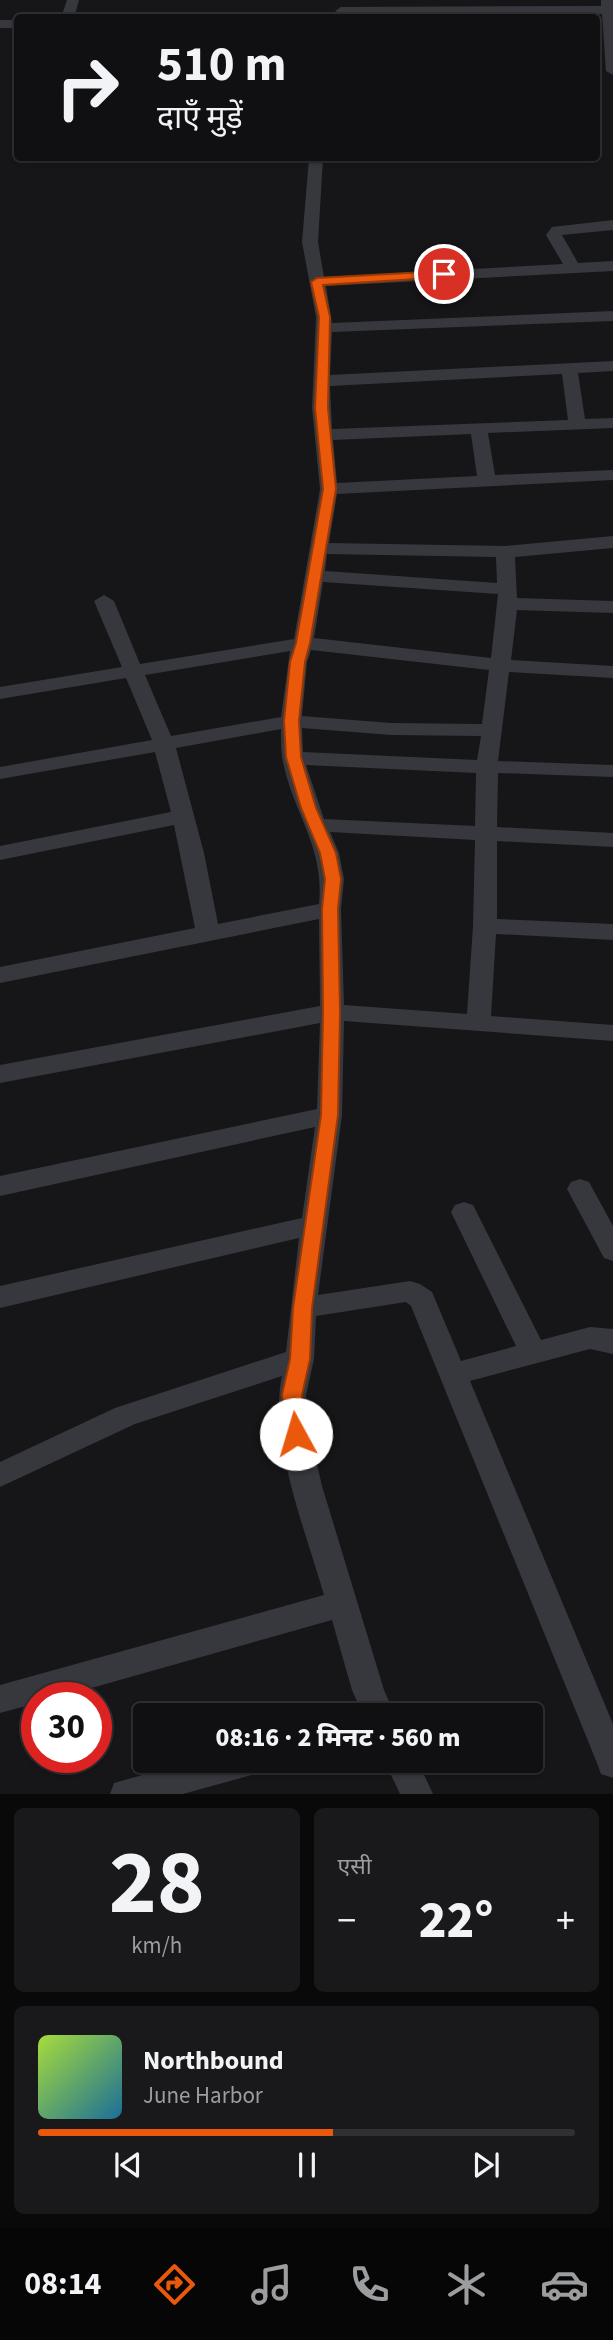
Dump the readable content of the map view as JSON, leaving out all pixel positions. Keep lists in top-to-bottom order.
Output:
{
  "page": {
    "turn": ["510 m", "दाएँ मुड़ें"],
    "limit": "30",
    "trip": "08:16 · 2 मिनट · 560 m",
    "tile": [
      ["28", "km/h"],
      "एसी"
    ],
    "heat": ["−", "22°", "+"],
    "song": ["Northbound", "June Harbor"],
    "tabs": "08:14"
  }
}
